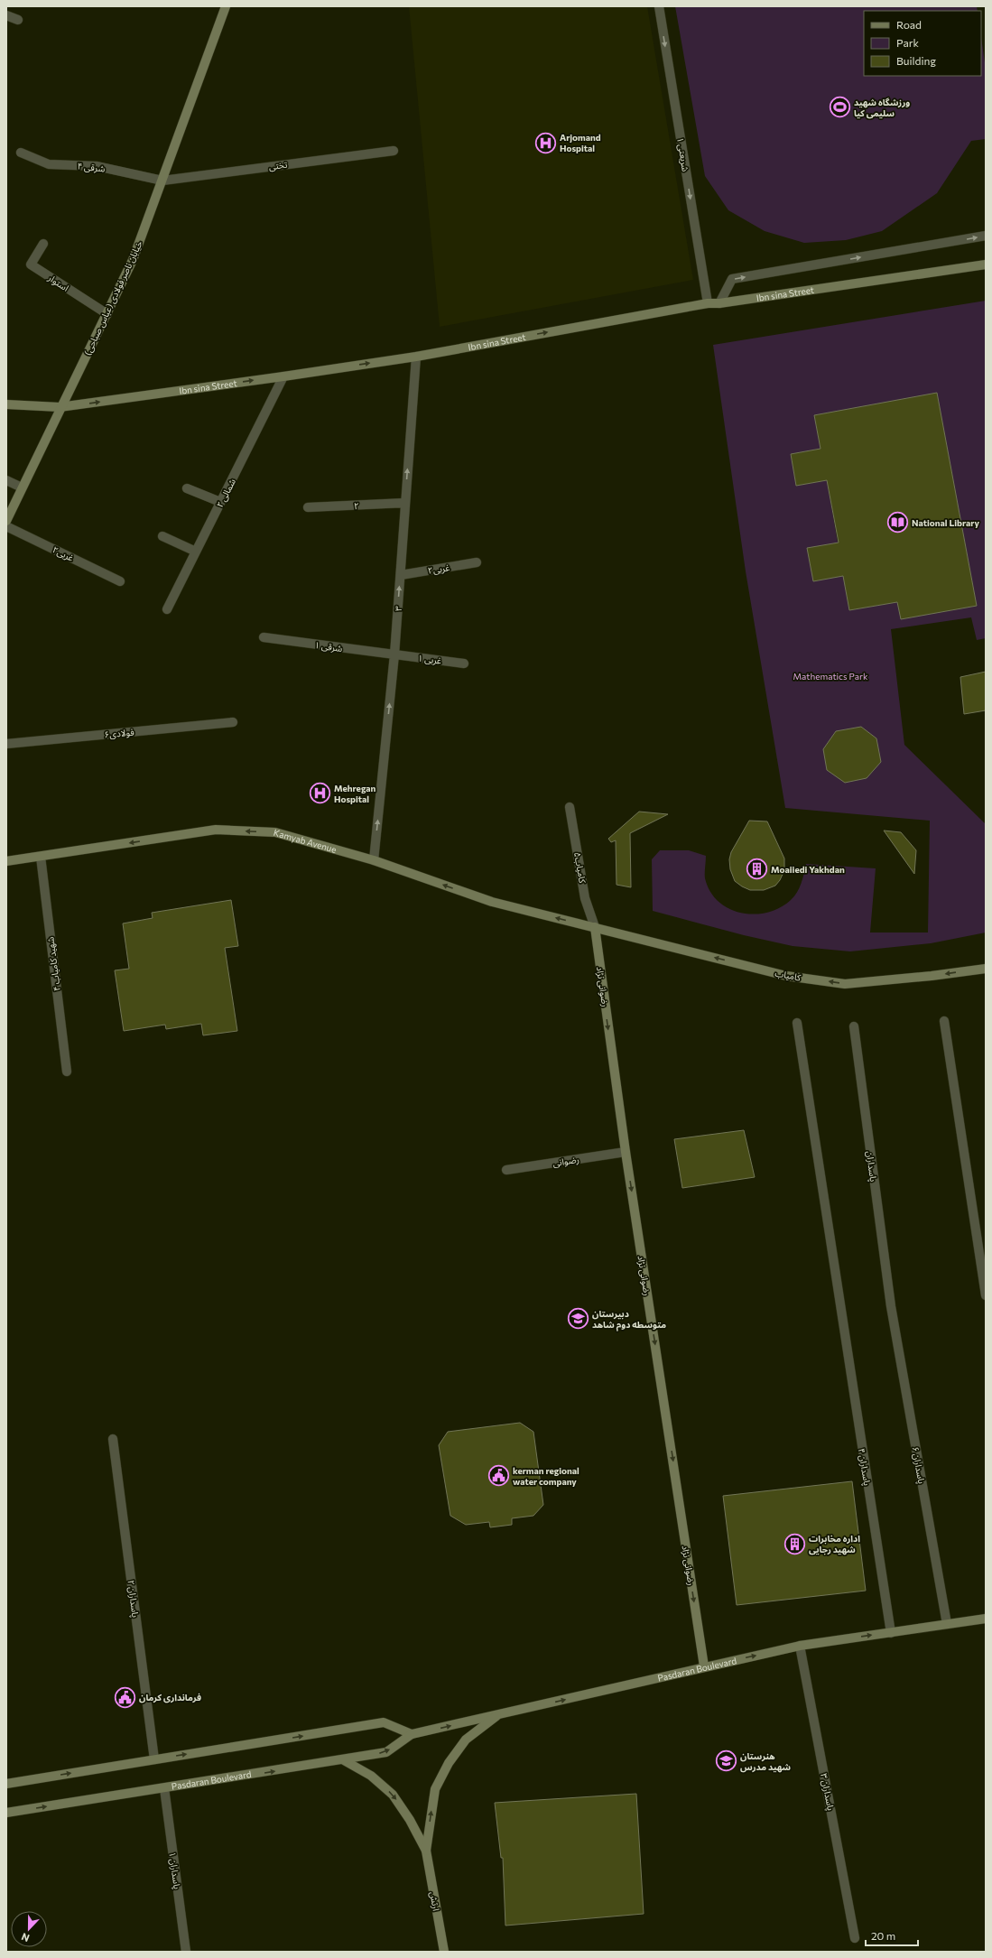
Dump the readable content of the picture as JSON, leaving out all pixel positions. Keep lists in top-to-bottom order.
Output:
{
  "streets": {
    "main road": [
      "Ibn sina Street",
      "خیابان ناصر فولادی (عباس صباحی)",
      "Kamyab Avenue",
      "کامیاب",
      "رضوانی نژاد",
      "Pasdaran Boulevard",
      "ارتش"
    ],
    "street": [
      "شریعتی ۱",
      "تختی",
      "۴ شرقی",
      "استوار",
      "۲ شمالی",
      "۲",
      "غربی۲",
      "۳",
      "۱ شرقی",
      "۱ غربی",
      "فولادی۶",
      "کامیاب۵",
      "شهید کامیاب ۴",
      "رضوانی",
      "پاسداران",
      "پاسداران ۶",
      "پاسداران ۴",
      "پاسداران ۲",
      "پاسداران ۳",
      "پاسداران ۱"
    ]
  },
  "crossings": [
    ["شریعتی ۱", "Ibn sina Street"],
    ["تختی", "۴ شرقی"],
    ["تختی", "خیابان ناصر فولادی (عباس صباحی)"],
    ["۴ شرقی", "خیابان ناصر فولادی (عباس صباحی)"],
    ["استوار", "خیابان ناصر فولادی (عباس صباحی)"],
    ["Ibn sina Street", "خیابان ناصر فولادی (عباس صباحی)"],
    ["Ibn sina Street", "۲ شمالی"],
    ["Ibn sina Street", "۳"],
    ["۲", "۳"],
    ["غربی۲", "۳"],
    ["۳", "۱ شرقی"],
    ["۳", "۱ غربی"],
    ["۳", "Kamyab Avenue"],
    ["۱ شرقی", "۱ غربی"],
    ["Kamyab Avenue", "کامیاب۵"],
    ["Kamyab Avenue", "شهید کامیاب ۴"],
    ["Kamyab Avenue", "کامیاب"],
    ["Kamyab Avenue", "رضوانی نژاد"],
    ["کامیاب۵", "کامیاب"],
    ["کامیاب۵", "رضوانی نژاد"],
    ["کامیاب", "رضوانی نژاد"],
    ["رضوانی نژاد", "رضوانی"],
    ["رضوانی نژاد", "Pasdaran Boulevard"],
    ["پاسداران", "پاسداران ۶"],
    ["پاسداران ۶", "Pasdaran Boulevard"],
    ["پاسداران ۴", "Pasdaran Boulevard"],
    ["Pasdaran Boulevard", "پاسداران ۳"],
    ["Pasdaran Boulevard", "پاسداران ۱"]
  ],
  "one_way": [
    "شریعتی ۱",
    "Ibn sina Street",
    "۳",
    "Kamyab Avenue",
    "کامیاب",
    "رضوانی نژاد"
  ],
  "parks": ["Mathematics Park"],
  "places": {
    "sports": ["ورزشگاه شهید سلیمی کیا"],
    "hospital": ["Arjomand Hospital", "Mehregan Hospital"],
    "library": ["National Library"],
    "building": ["Moaiiedi Yakhdan", "اداره مخابرات شهید رجایی"],
    "school or university": ["دبیرستان متوسطه دوم شاهد", "هنرستان شهید مدرس"],
    "public building": ["kerman regional water company", "فرمانداری کرمان"]
  },
  "legend": ["Road", "Park", "Building"],
  "scale_bar": "20 m",
  "north": "bottom"
}
